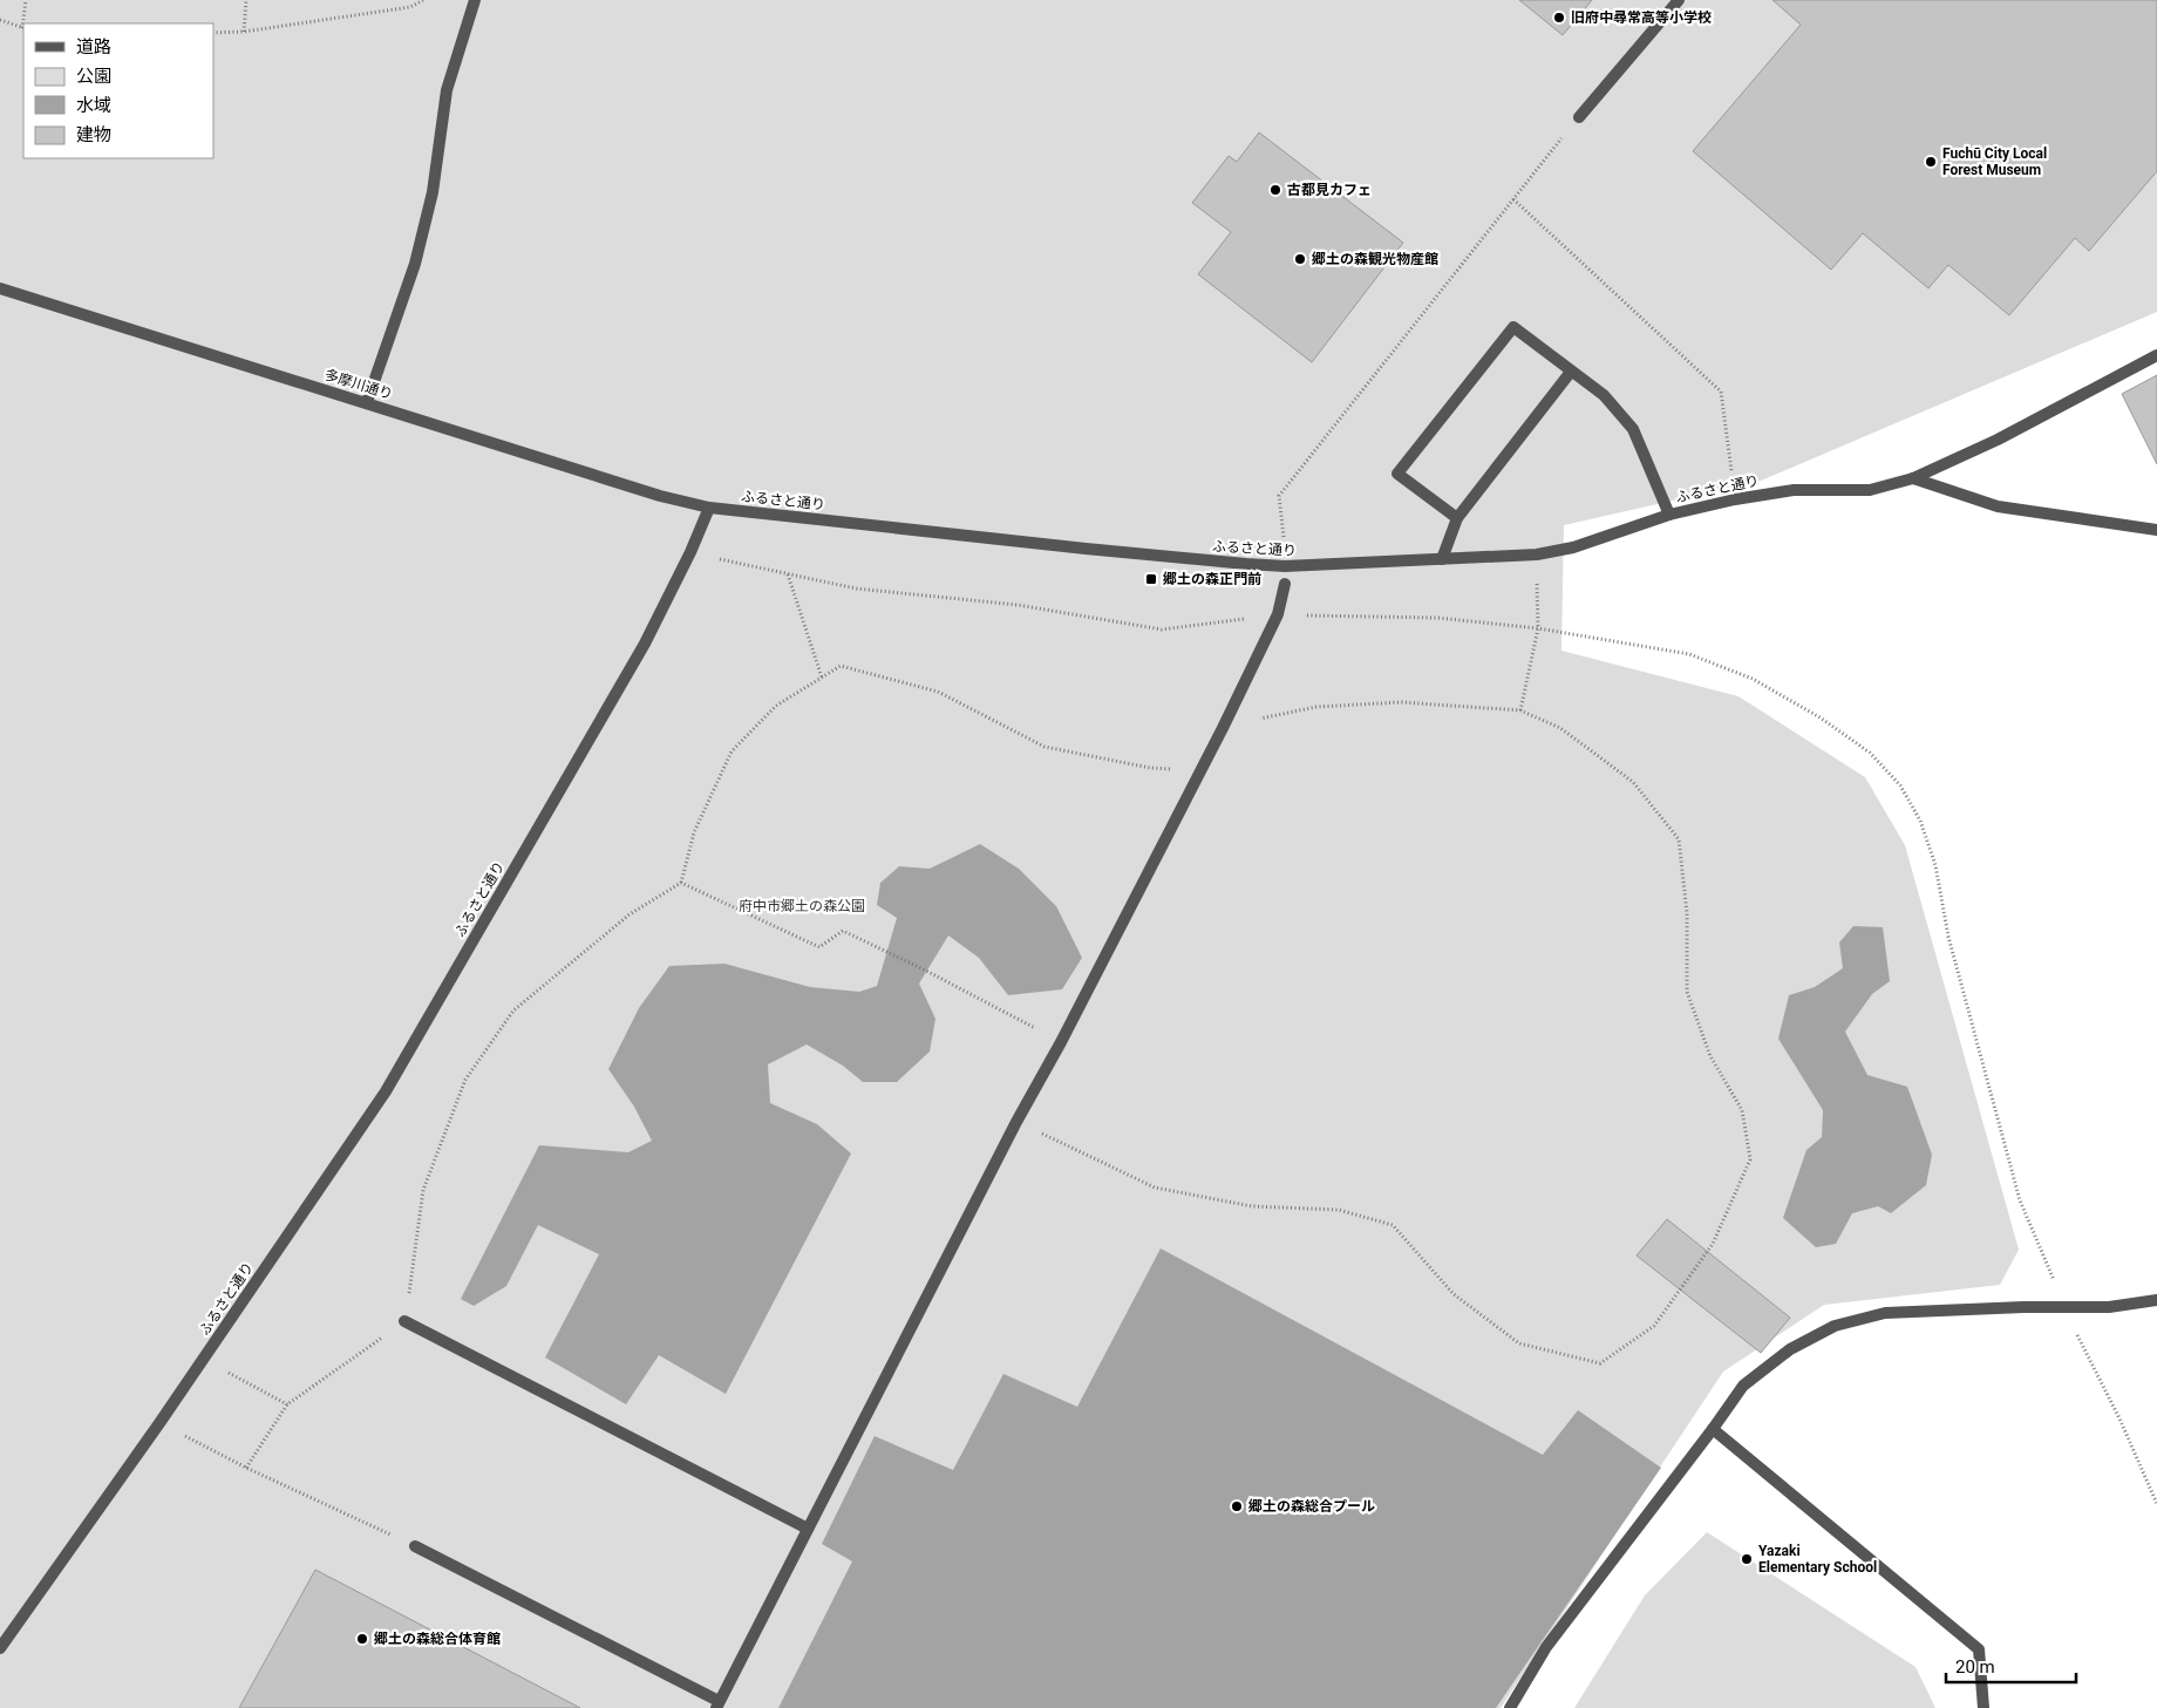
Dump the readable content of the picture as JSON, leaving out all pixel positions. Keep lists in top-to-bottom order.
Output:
{
  "streets": {
    "street": ["多摩川通り", "ふるさと通り"]
  },
  "crossings": [
    ["多摩川通り", "ふるさと通り"]
  ],
  "parks": ["府中市郷土の森公園"],
  "places": {
    "other": [
      "旧府中尋常高等小学校",
      "Fuchū City Local Forest Museum",
      "古都見カフェ",
      "郷土の森観光物産館",
      "郷土の森総合プール",
      "Yazaki Elementary School",
      "郷土の森総合体育館"
    ],
    "transit": ["郷土の森正門前"]
  },
  "legend": [
    "道路",
    "公園",
    "水域",
    "建物"
  ],
  "scale_bar": "20 m"
}
